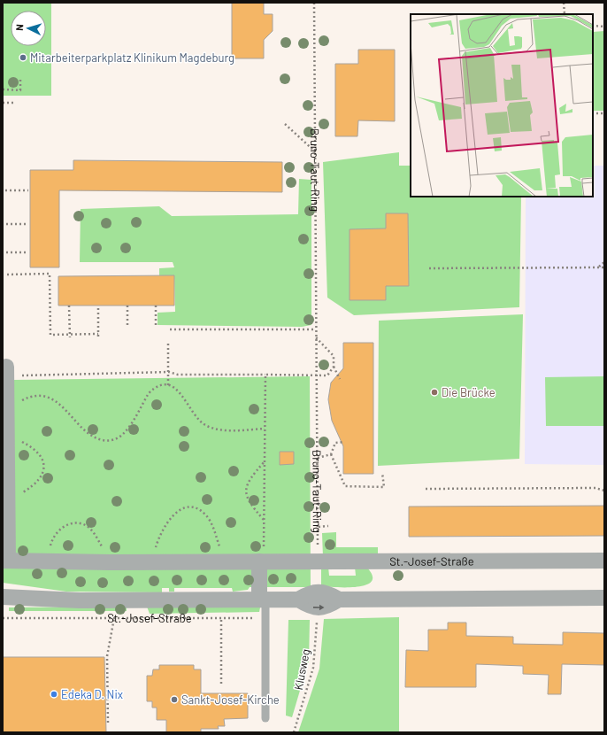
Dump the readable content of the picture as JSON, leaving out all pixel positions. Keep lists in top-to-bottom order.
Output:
{
  "streets": {
    "street": ["St.-Josef-Straße"],
    "path": ["Bruno-Taut-Ring", "Klusweg"]
  },
  "crossings": [
    ["Bruno-Taut-Ring", "St.-Josef-Straße"],
    ["St.-Josef-Straße", "Klusweg"]
  ],
  "places": [
    "Mitarbeiterparkplatz Klinikum Magdeburg",
    "Die Brücke",
    "Edeka D. Nix",
    "Sankt-Josef-Kirche"
  ],
  "north": "left"
}
